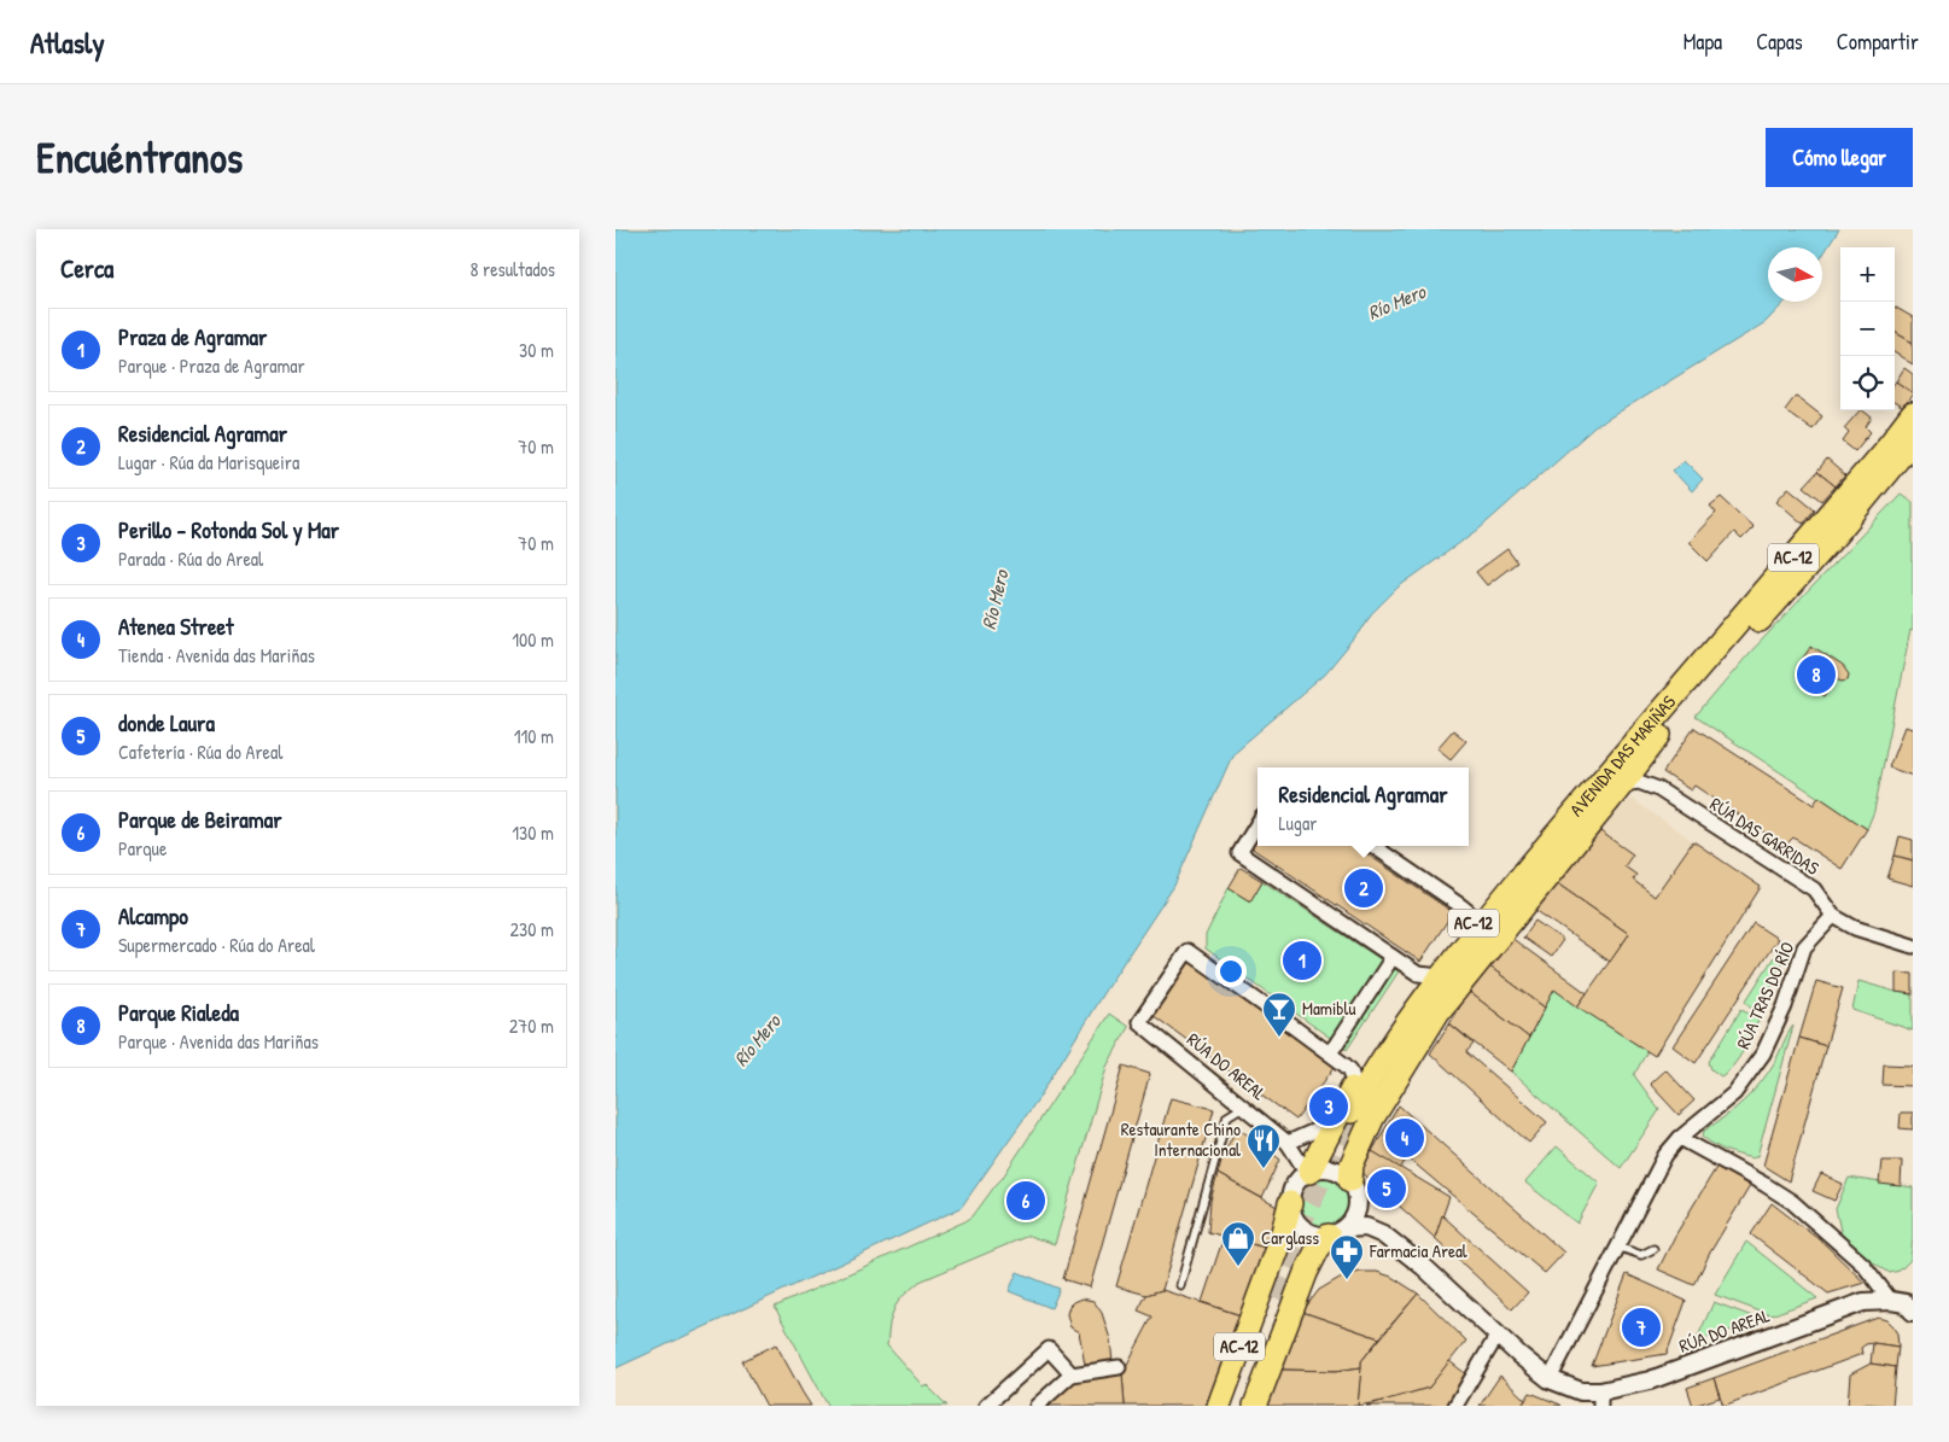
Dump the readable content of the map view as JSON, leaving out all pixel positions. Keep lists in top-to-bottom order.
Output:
{
  "streets": {
    "highway": ["AC-12", "AVENIDA DAS MARIÑAS"],
    "street": ["RÚA DAS GARRIDAS", "RÚA TRAS DO RÍO", "RÚA DO AREAL"]
  },
  "crossings": [
    ["AC-12", "AVENIDA DAS MARIÑAS"],
    ["AC-12", "RÚA DAS GARRIDAS"],
    ["AC-12", "RÚA DO AREAL"],
    ["RÚA DAS GARRIDAS", "RÚA TRAS DO RÍO"],
    ["RÚA TRAS DO RÍO", "RÚA DO AREAL"]
  ],
  "water": ["Río Mero"],
  "places": {
    "bar": ["Mamiblu"],
    "restaurant": ["Restaurante Chino Internacional"],
    "shop": ["Carglass"],
    "pharmacy": ["Farmacia Areal"]
  },
  "north": "right",
  "page": {
    "header": "Atlasly",
    "nav": ["Mapa", "Capas", "Compartir"],
    "buttons": "Cómo llegar",
    "title": "Encuéntranos",
    "heading": ["Cerca", "8 resultados"],
    "map_buttons": ["+", "−"],
    "list": [
      {
        "mark": "1",
        "name": "Praza de Agramar",
        "note": "Parque · Praza de Agramar",
        "value": "30 m"
      },
      {
        "mark": "2",
        "name": "Residencial Agramar",
        "note": "Lugar · Rúa da Marisqueira",
        "value": "70 m"
      },
      {
        "mark": "3",
        "name": "Perillo - Rotonda Sol y Mar",
        "note": "Parada · Rúa do Areal",
        "value": "70 m"
      },
      {
        "mark": "4",
        "name": "Atenea Street",
        "note": "Tienda · Avenida das Mariñas",
        "value": "100 m"
      },
      {
        "mark": "5",
        "name": "donde Laura",
        "note": "Cafetería · Rúa do Areal",
        "value": "110 m"
      },
      {
        "mark": "6",
        "name": "Parque de Beiramar",
        "note": "Parque",
        "value": "130 m"
      },
      {
        "mark": "7",
        "name": "Alcampo",
        "note": "Supermercado · Rúa do Areal",
        "value": "230 m"
      },
      {
        "mark": "8",
        "name": "Parque Rialeda",
        "note": "Parque · Avenida das Mariñas",
        "value": "270 m"
      }
    ],
    "pins": [
      "8",
      "2",
      "1",
      "3",
      "4",
      "5",
      "6",
      "7"
    ],
    "popup": ["Residencial Agramar", "Lugar"]
  }
}
